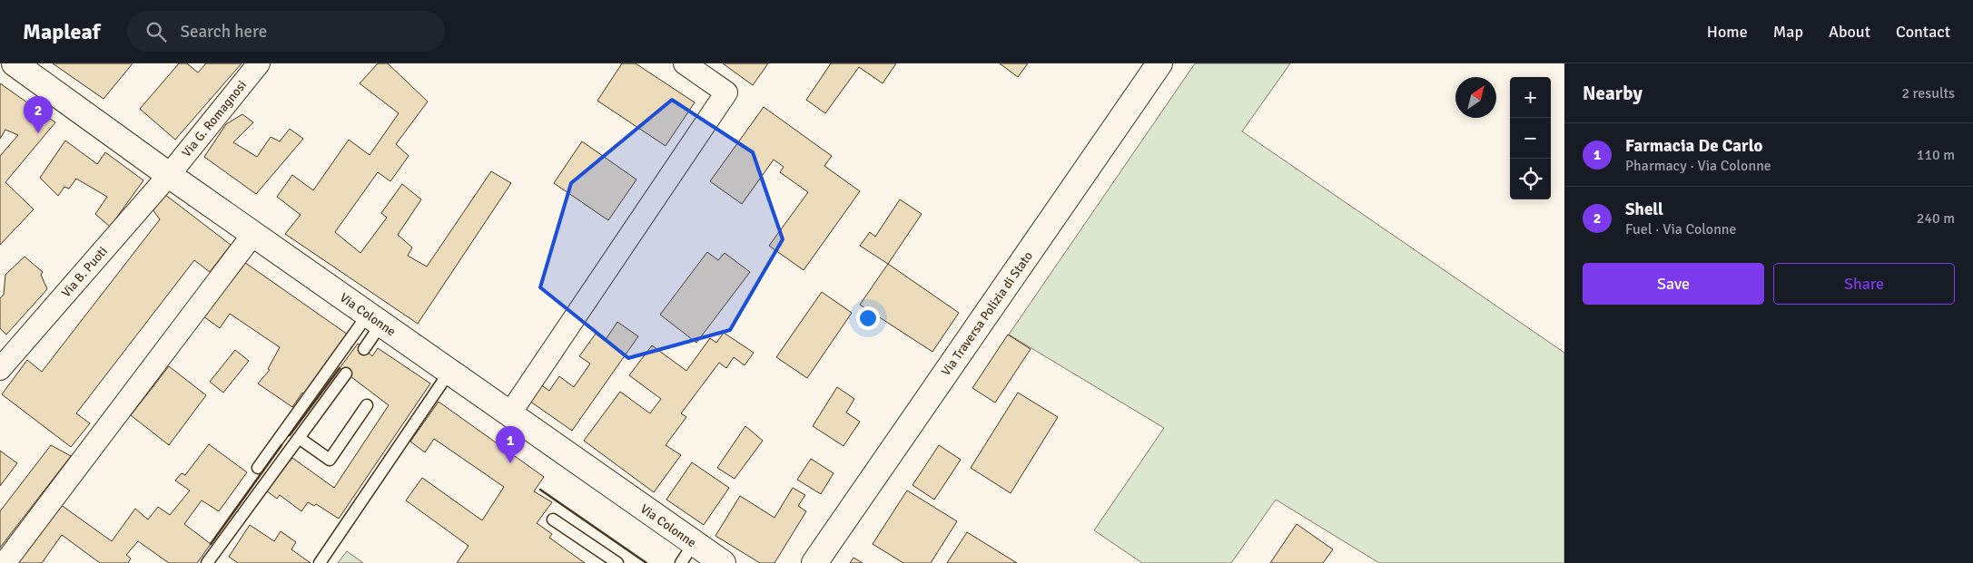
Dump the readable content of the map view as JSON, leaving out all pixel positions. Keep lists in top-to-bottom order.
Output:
{
  "streets": {
    "main road": ["Via Traversa Polizia di Stato", "Via Colonne"],
    "street": ["Via G. Romagnosi", "Via B. Puoti"]
  },
  "crossings": [
    ["Via G. Romagnosi", "Via B. Puoti"],
    ["Via G. Romagnosi", "Via Colonne"],
    ["Via B. Puoti", "Via Colonne"]
  ],
  "north": "top right",
  "page": {
    "header": "Mapleaf",
    "search": "Search here",
    "nav": [
      "Home",
      "Map",
      "About",
      "Contact"
    ],
    "heading": ["Nearby", "2 results"],
    "map_buttons": ["+", "−"],
    "pins": ["2", "1"],
    "list": [
      {
        "mark": "1",
        "name": "Farmacia De Carlo",
        "note": "Pharmacy · Via Colonne",
        "value": "110 m"
      },
      {
        "mark": "2",
        "name": "Shell",
        "note": "Fuel · Via Colonne",
        "value": "240 m"
      }
    ],
    "buttons": ["Save", "Share"]
  }
}
